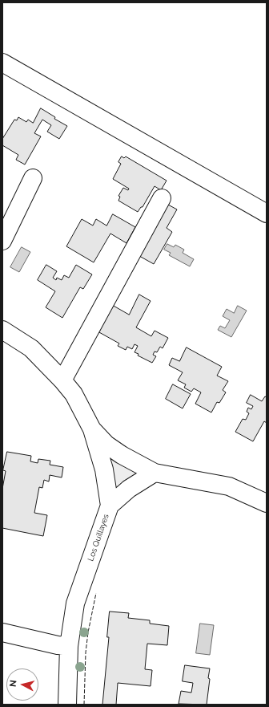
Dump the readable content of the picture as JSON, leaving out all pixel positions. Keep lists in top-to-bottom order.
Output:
{
  "streets": {
    "street": ["Los Quillayes"]
  },
  "north": "left"
}
